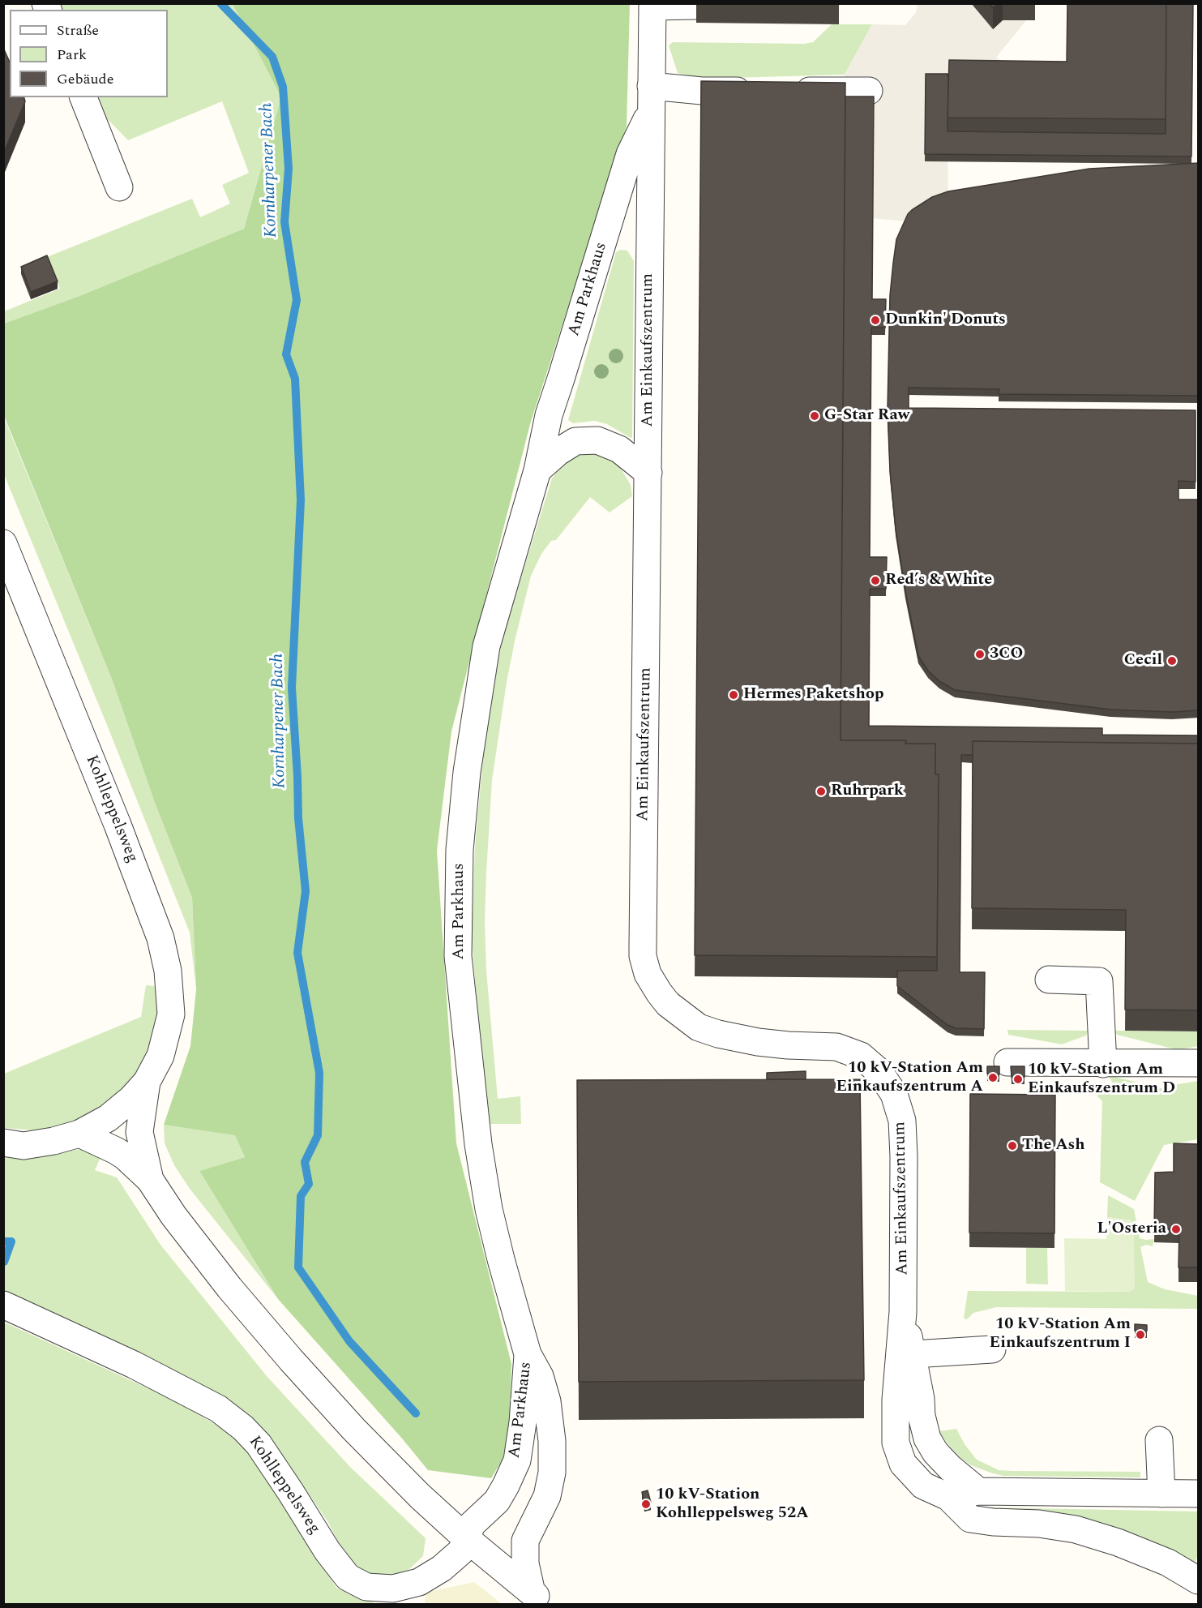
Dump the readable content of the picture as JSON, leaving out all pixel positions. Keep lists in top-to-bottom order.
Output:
{
  "streets": {
    "street": ["Am Parkhaus", "Am Einkaufszentrum", "Kohlleppelsweg"]
  },
  "crossings": [
    ["Am Parkhaus", "Am Einkaufszentrum"],
    ["Am Parkhaus", "Kohlleppelsweg"]
  ],
  "water": ["Kornharpener Bach"],
  "places": [
    "Dunkin' Donuts",
    "G-Star Raw",
    "Red’s & White",
    "3CO",
    "Cecil",
    "Hermes Paketshop",
    "Ruhrpark",
    "10 kV-Station Am Einkaufszentrum A",
    "10 kV-Station Am Einkaufszentrum D",
    "The Ash",
    "L'Osteria",
    "10 kV-Station Am Einkaufszentrum I",
    "10 kV-Station Kohlleppelsweg 52A"
  ],
  "legend": ["Straße", "Park", "Gebäude"]
}
